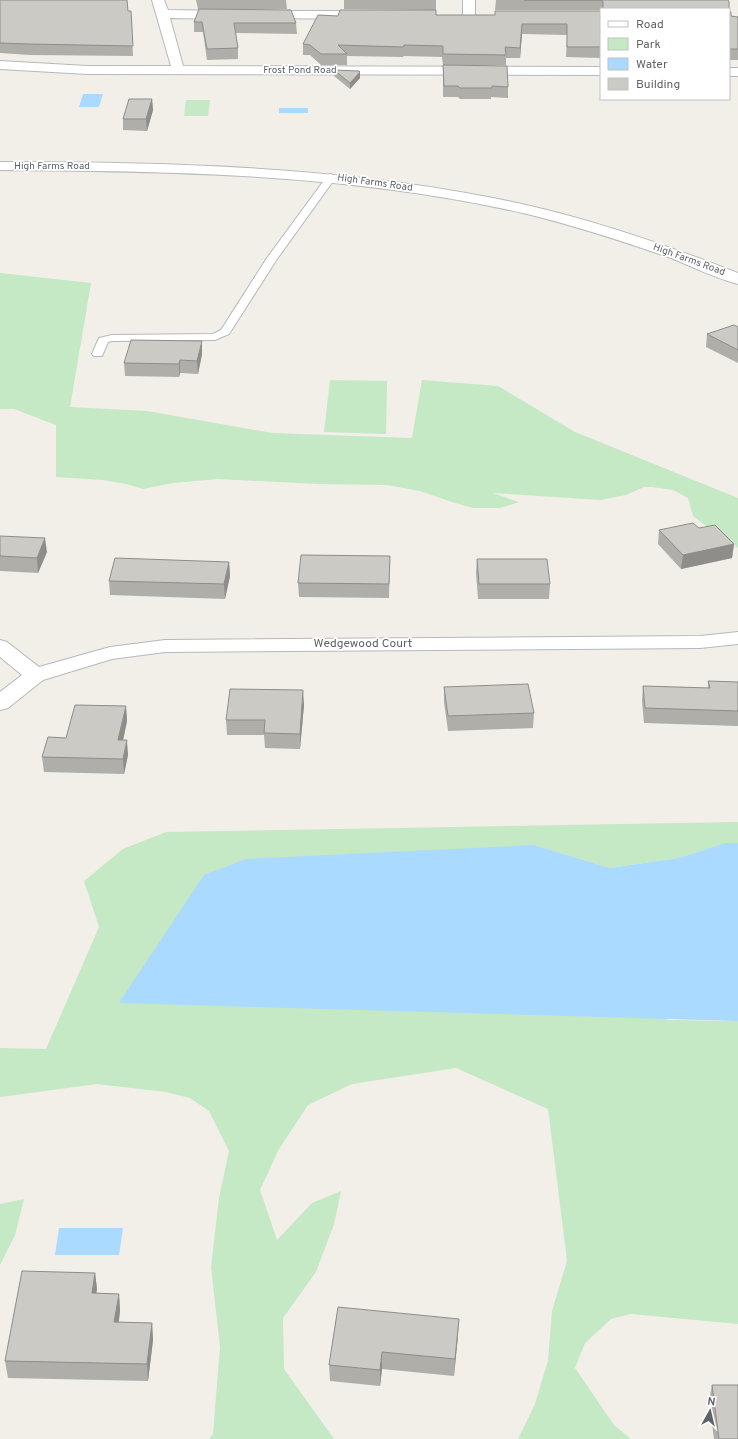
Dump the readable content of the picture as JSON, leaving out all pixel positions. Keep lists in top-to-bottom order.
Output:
{
  "streets": {
    "street": ["Frost Pond Road", "High Farms Road", "Wedgewood Court"]
  },
  "legend": [
    "Road",
    "Park",
    "Water",
    "Building"
  ],
  "north": "top"
}
